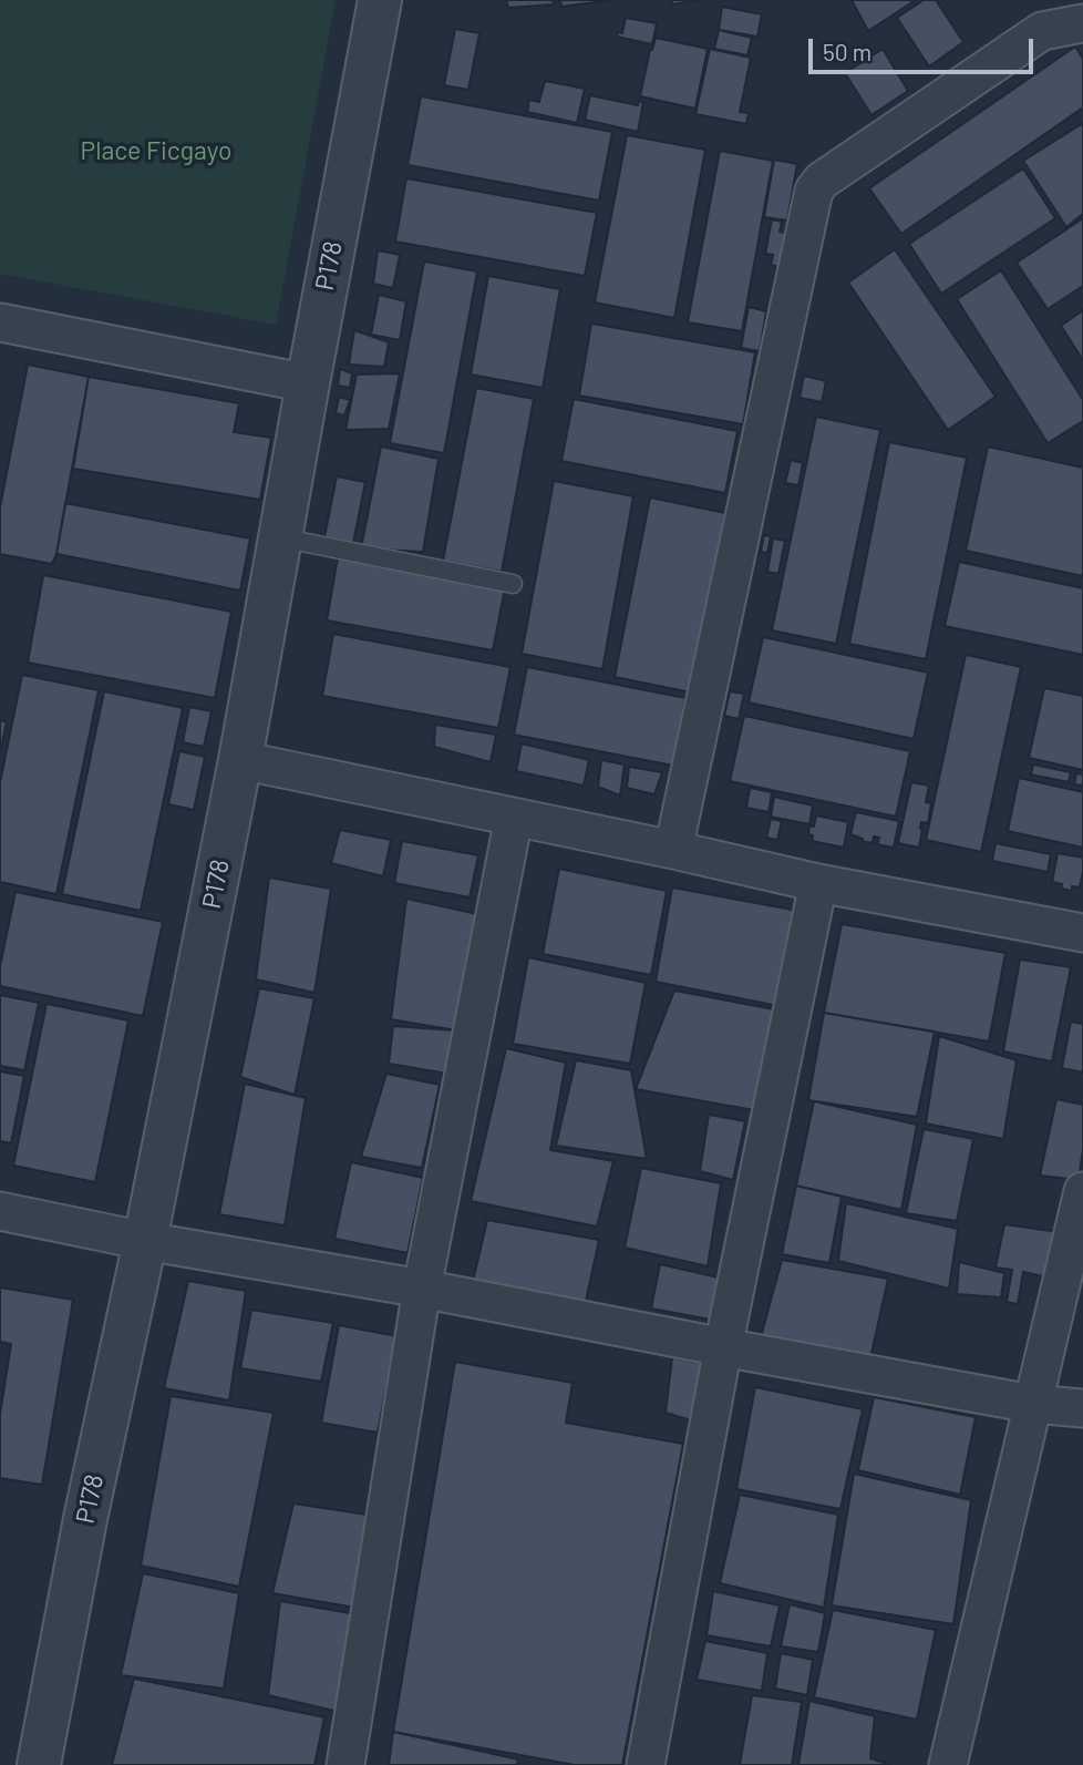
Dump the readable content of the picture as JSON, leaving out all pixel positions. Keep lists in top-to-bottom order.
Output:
{
  "streets": {
    "street": ["P178"]
  },
  "parks": ["Place Ficgayo"],
  "scale_bar": "50 m"
}
